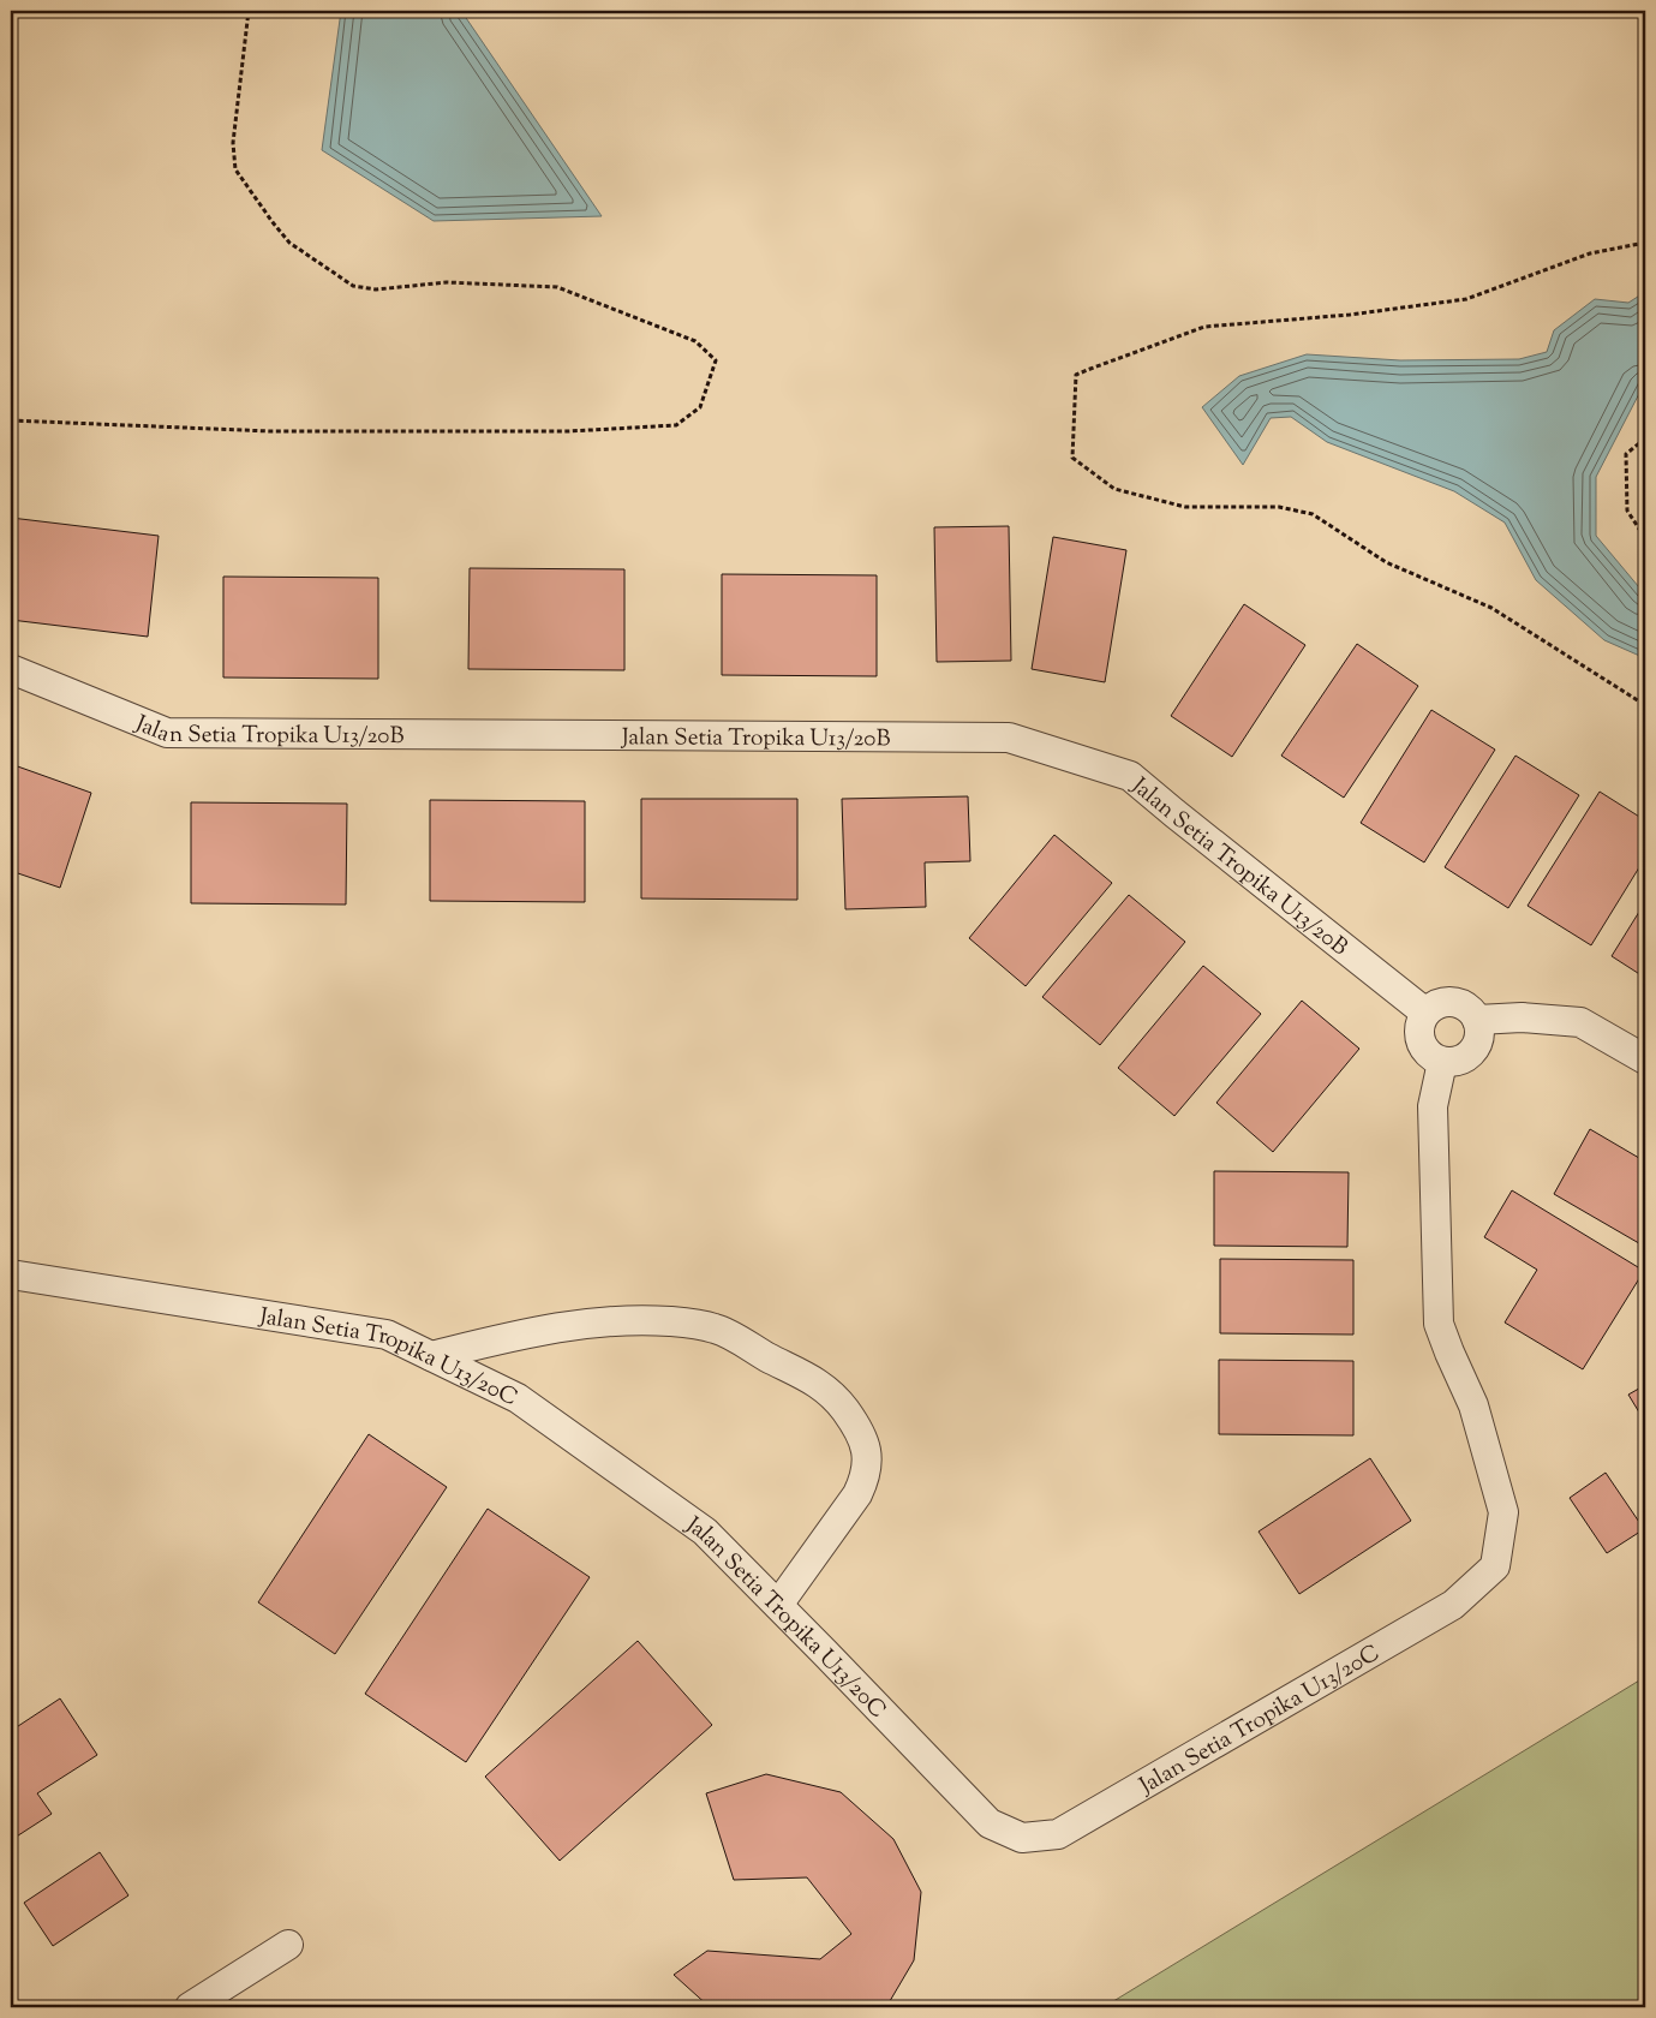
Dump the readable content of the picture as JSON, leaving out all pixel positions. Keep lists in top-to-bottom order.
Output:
{
  "streets": {
    "street": ["Jalan Setia Tropika U13/20B", "Jalan Setia Tropika U13/20C"]
  },
  "crossings": [
    ["Jalan Setia Tropika U13/20B", "Jalan Setia Tropika U13/20C"]
  ]
}
